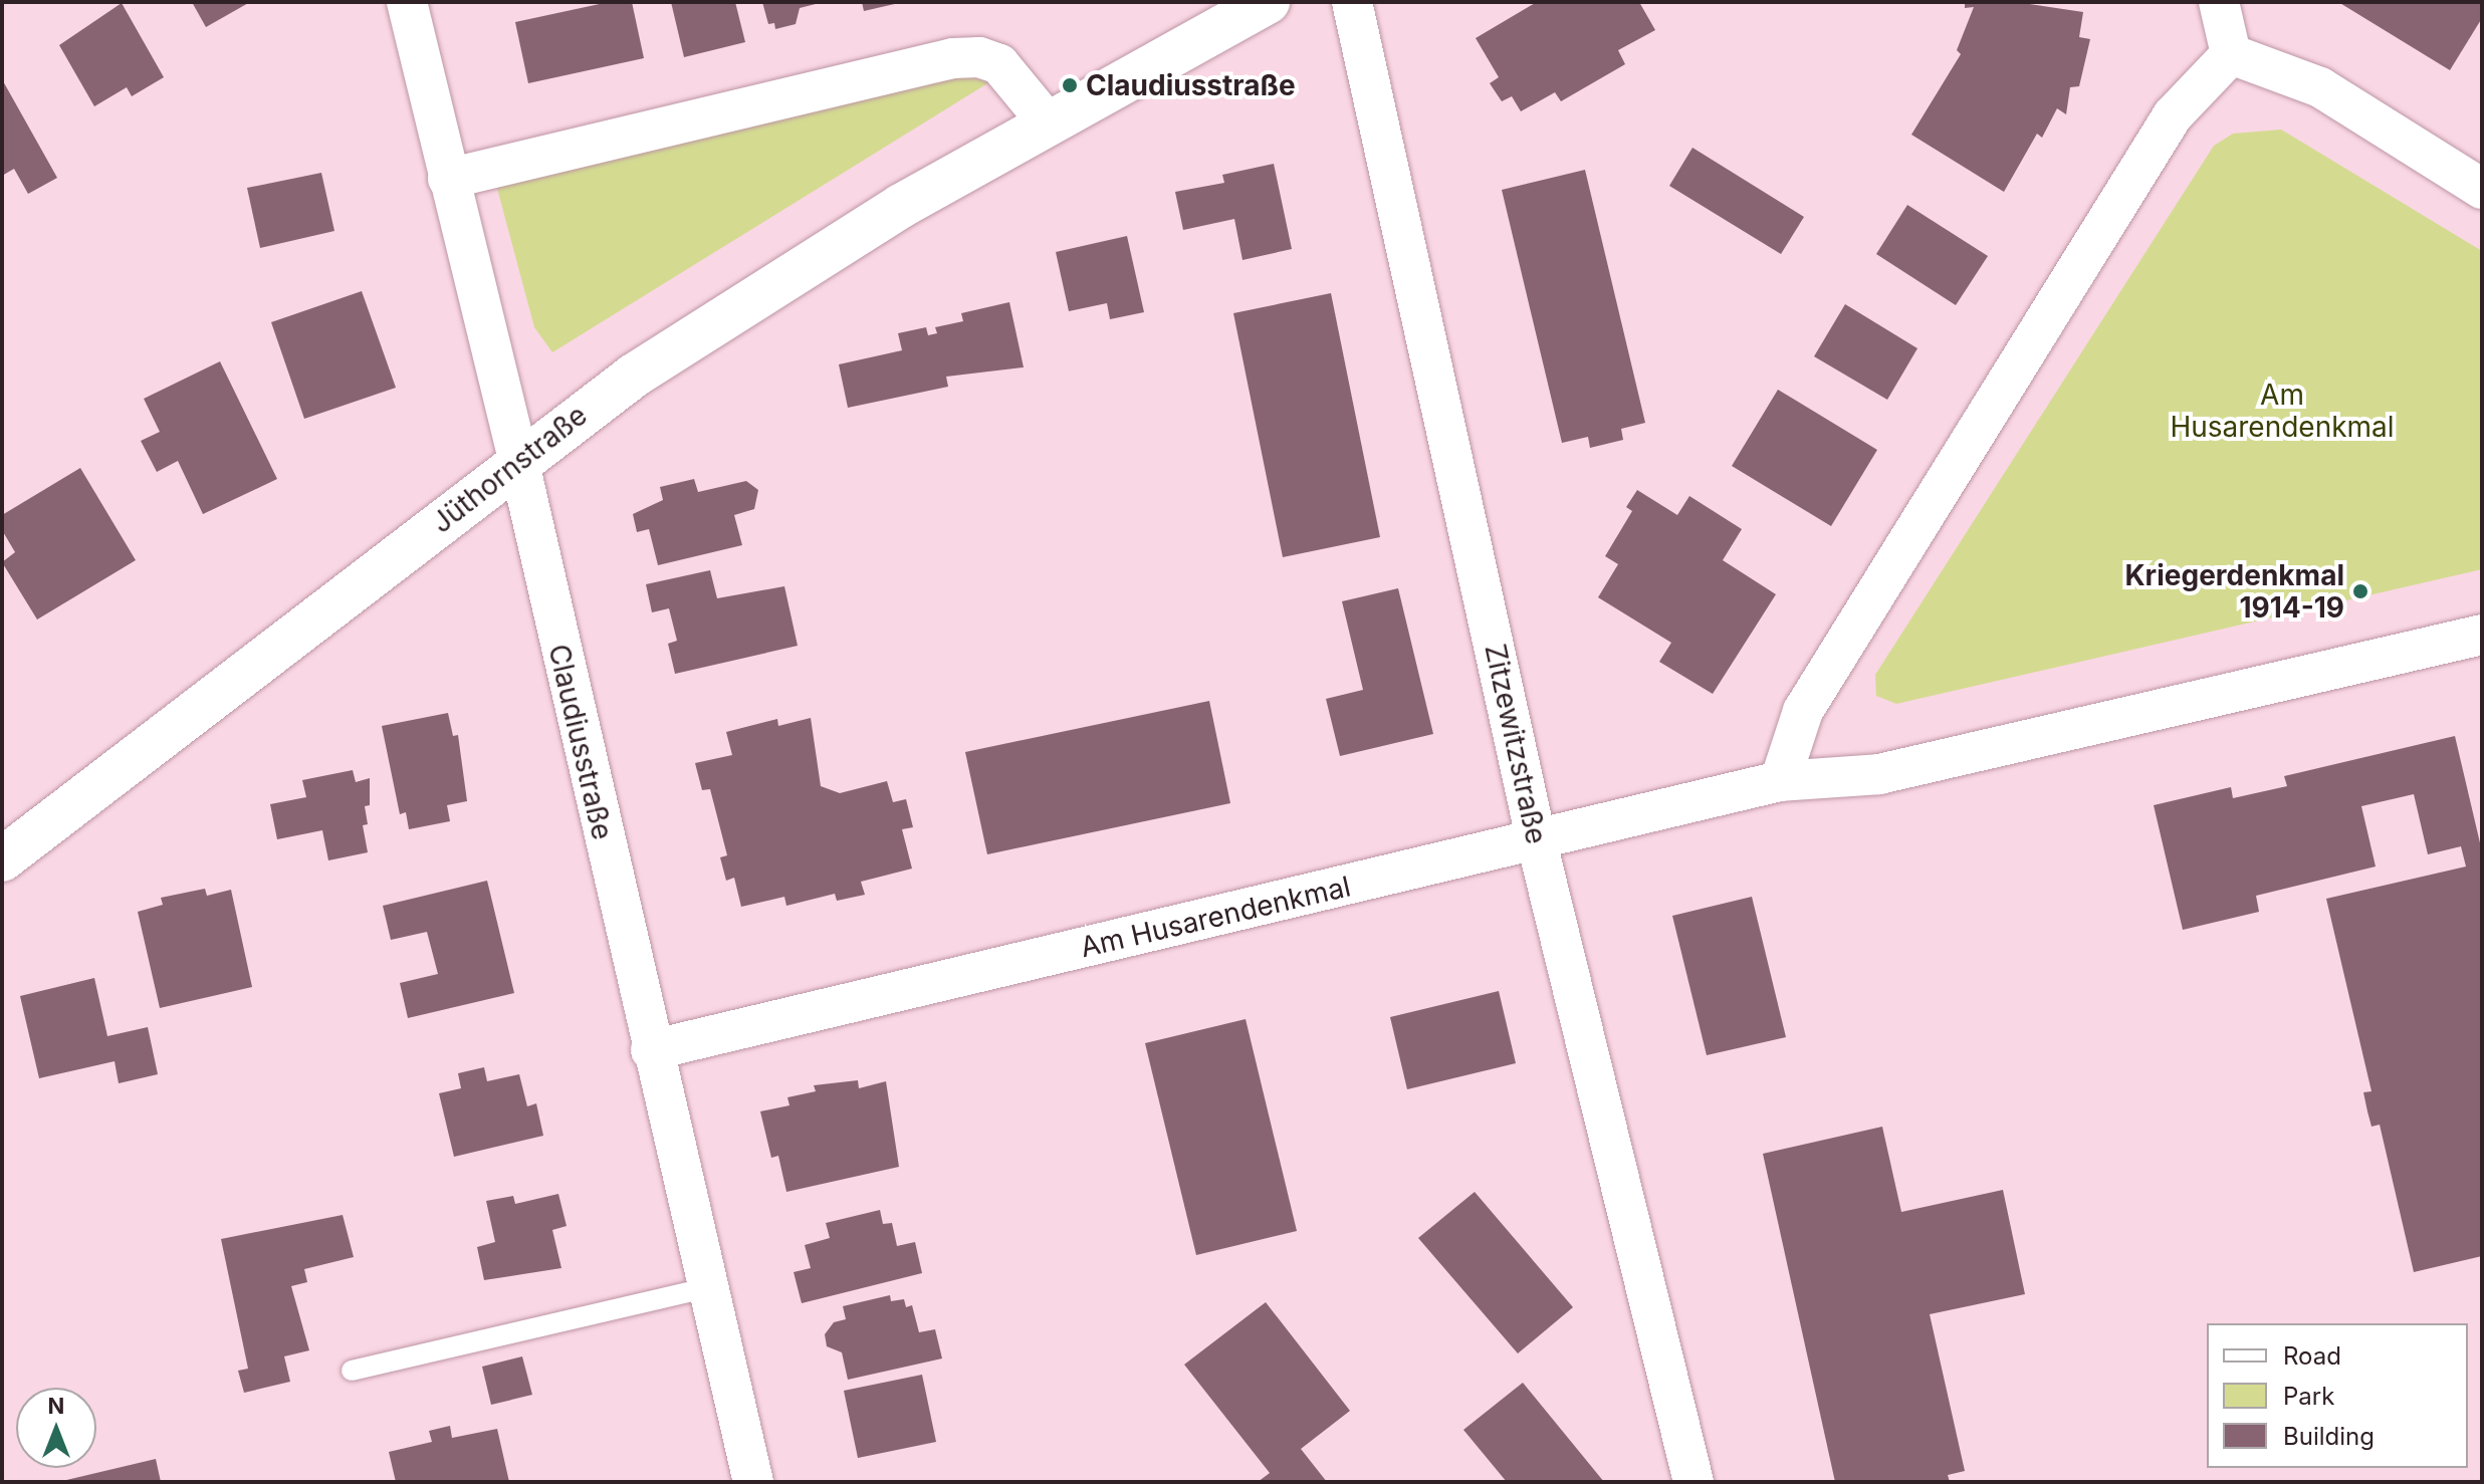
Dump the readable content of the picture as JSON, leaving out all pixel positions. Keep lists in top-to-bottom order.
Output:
{
  "streets": {
    "street": [
      "Jüthornstraße",
      "Claudiusstraße",
      "Zitzewitzstraße",
      "Am Husarendenkmal"
    ]
  },
  "crossings": [
    ["Jüthornstraße", "Claudiusstraße"],
    ["Claudiusstraße", "Am Husarendenkmal"],
    ["Zitzewitzstraße", "Am Husarendenkmal"]
  ],
  "parks": ["Am Husarendenkmal"],
  "places": ["Claudiusstraße", "Kriegerdenkmal 1914-19"],
  "legend": ["Road", "Park", "Building"],
  "north": "top"
}
